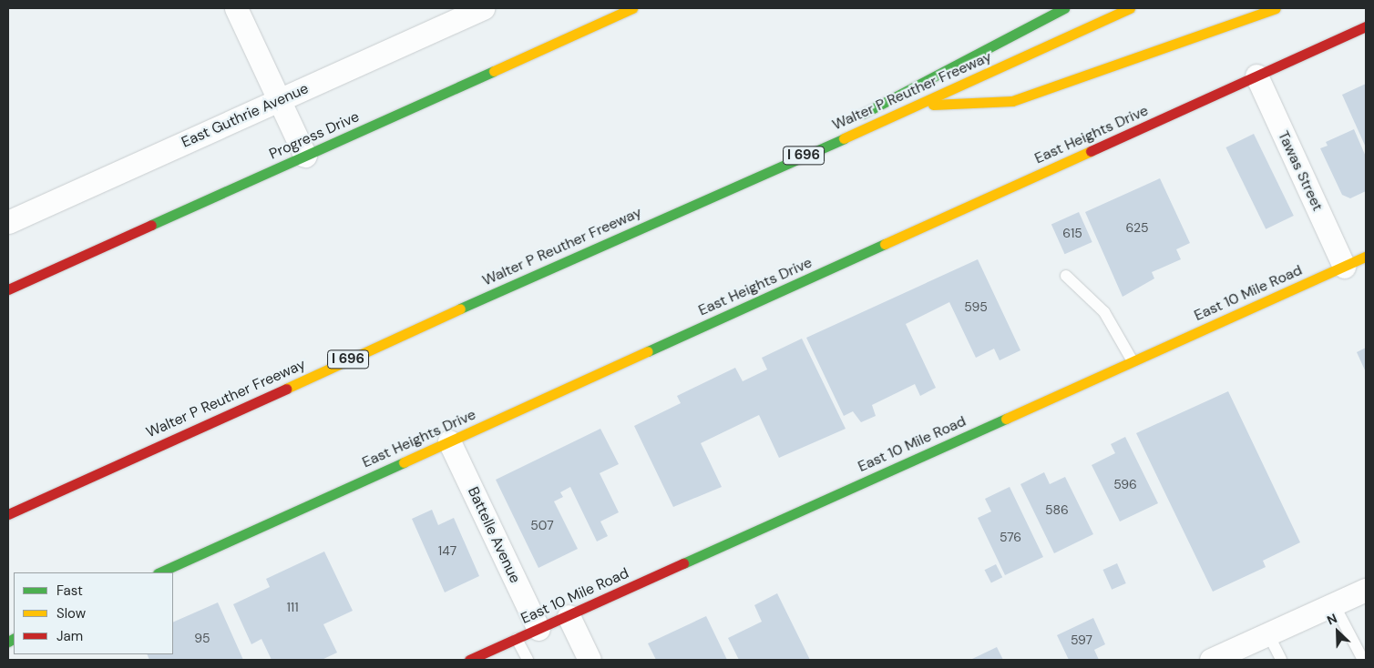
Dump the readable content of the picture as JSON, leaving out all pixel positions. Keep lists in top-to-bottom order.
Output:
{
  "streets": {
    "main road": [
      "Walter P Reuther Freeway",
      "East Heights Drive",
      "Progress Drive",
      "I 696",
      "East 10 Mile Road"
    ],
    "street": ["East Guthrie Avenue", "Tawas Street", "Battelle Avenue"]
  },
  "crossings": [
    ["East Heights Drive", "Tawas Street"],
    ["East Heights Drive", "Battelle Avenue"],
    ["Tawas Street", "East 10 Mile Road"],
    ["East 10 Mile Road", "Battelle Avenue"]
  ],
  "house_numbers": [
    "625",
    "615",
    "595",
    "596",
    "586",
    "507",
    "576",
    "147",
    "111",
    "95",
    "597"
  ],
  "legend": ["Fast", "Slow", "Jam"],
  "north": "top left"
}
